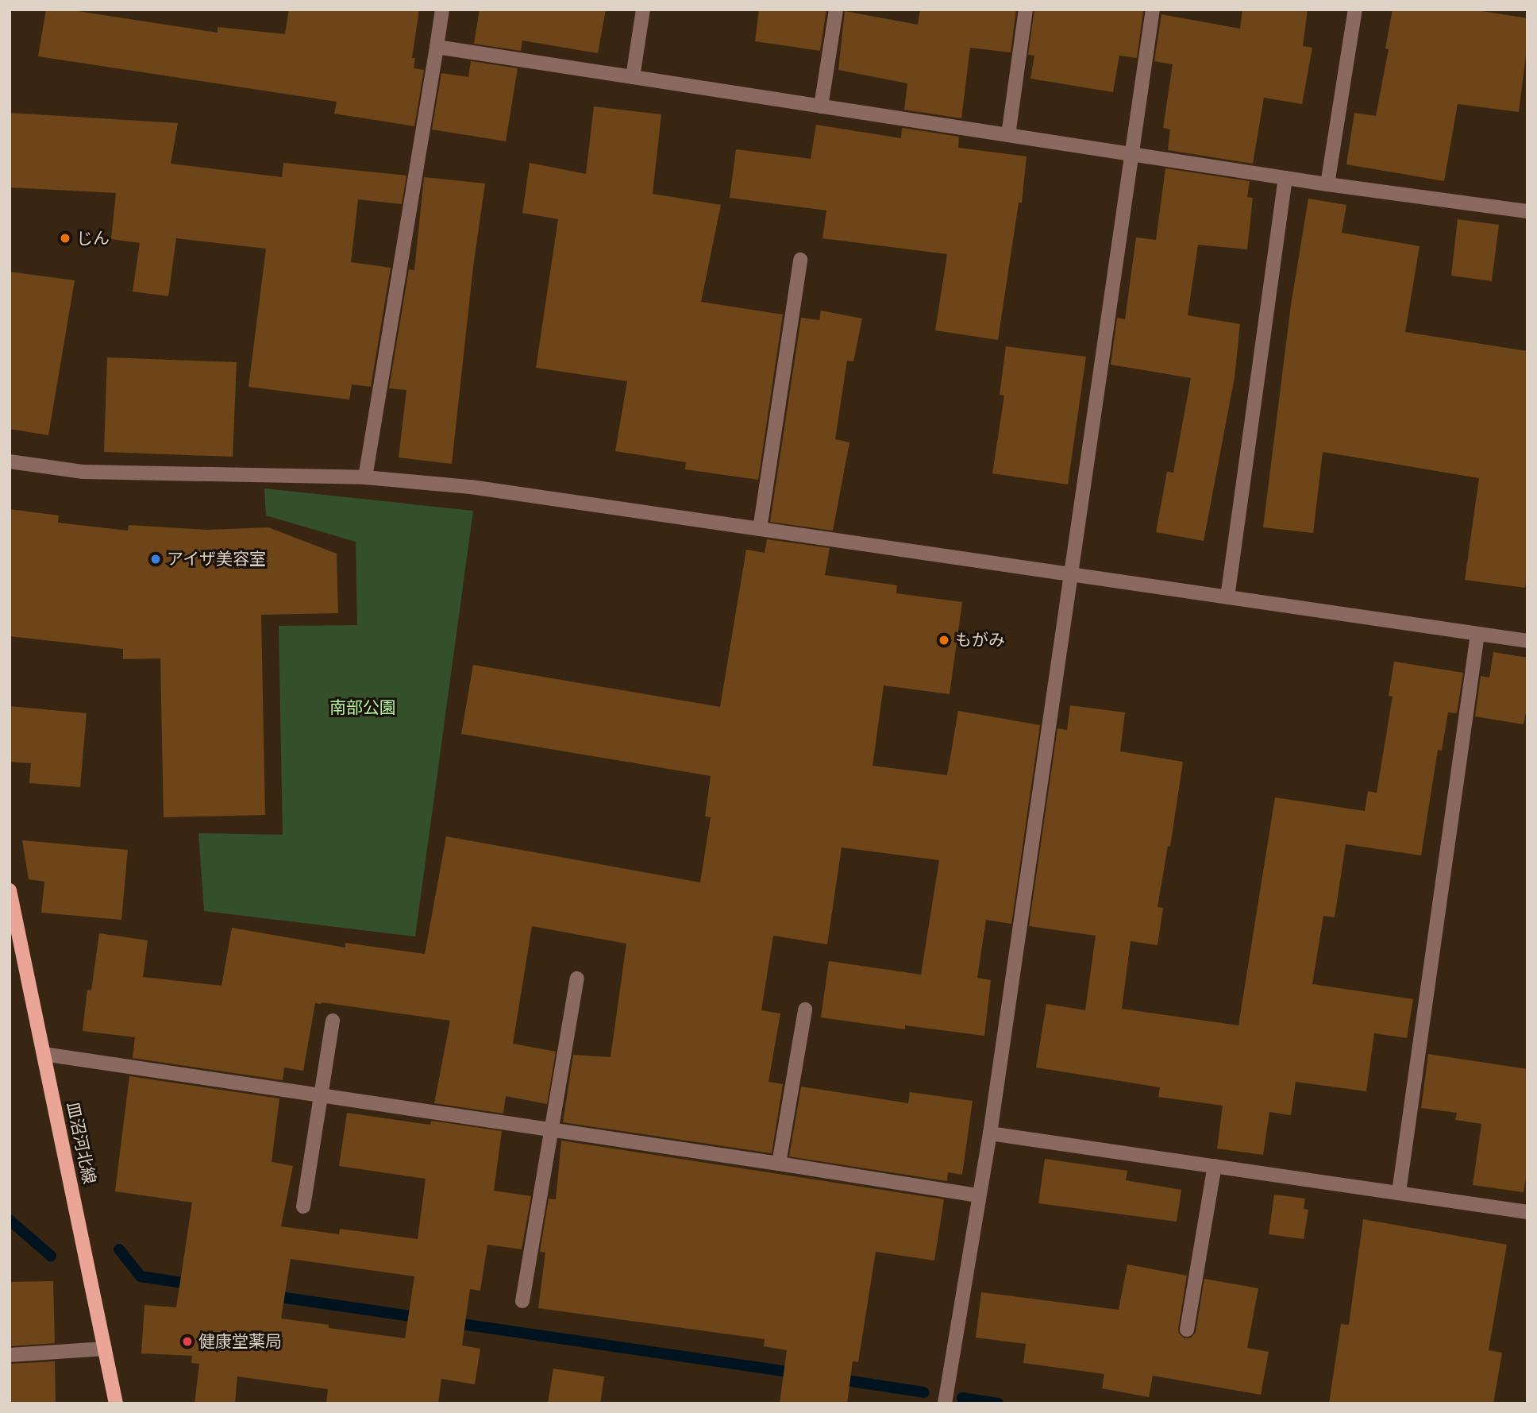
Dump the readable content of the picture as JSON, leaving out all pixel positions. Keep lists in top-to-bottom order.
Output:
{
  "streets": {
    "main road": ["皿沼河北線"]
  },
  "parks": ["南部公園"],
  "places": [
    "じん",
    "アイザ美容室",
    "もがみ",
    "健康堂薬局"
  ]
}
